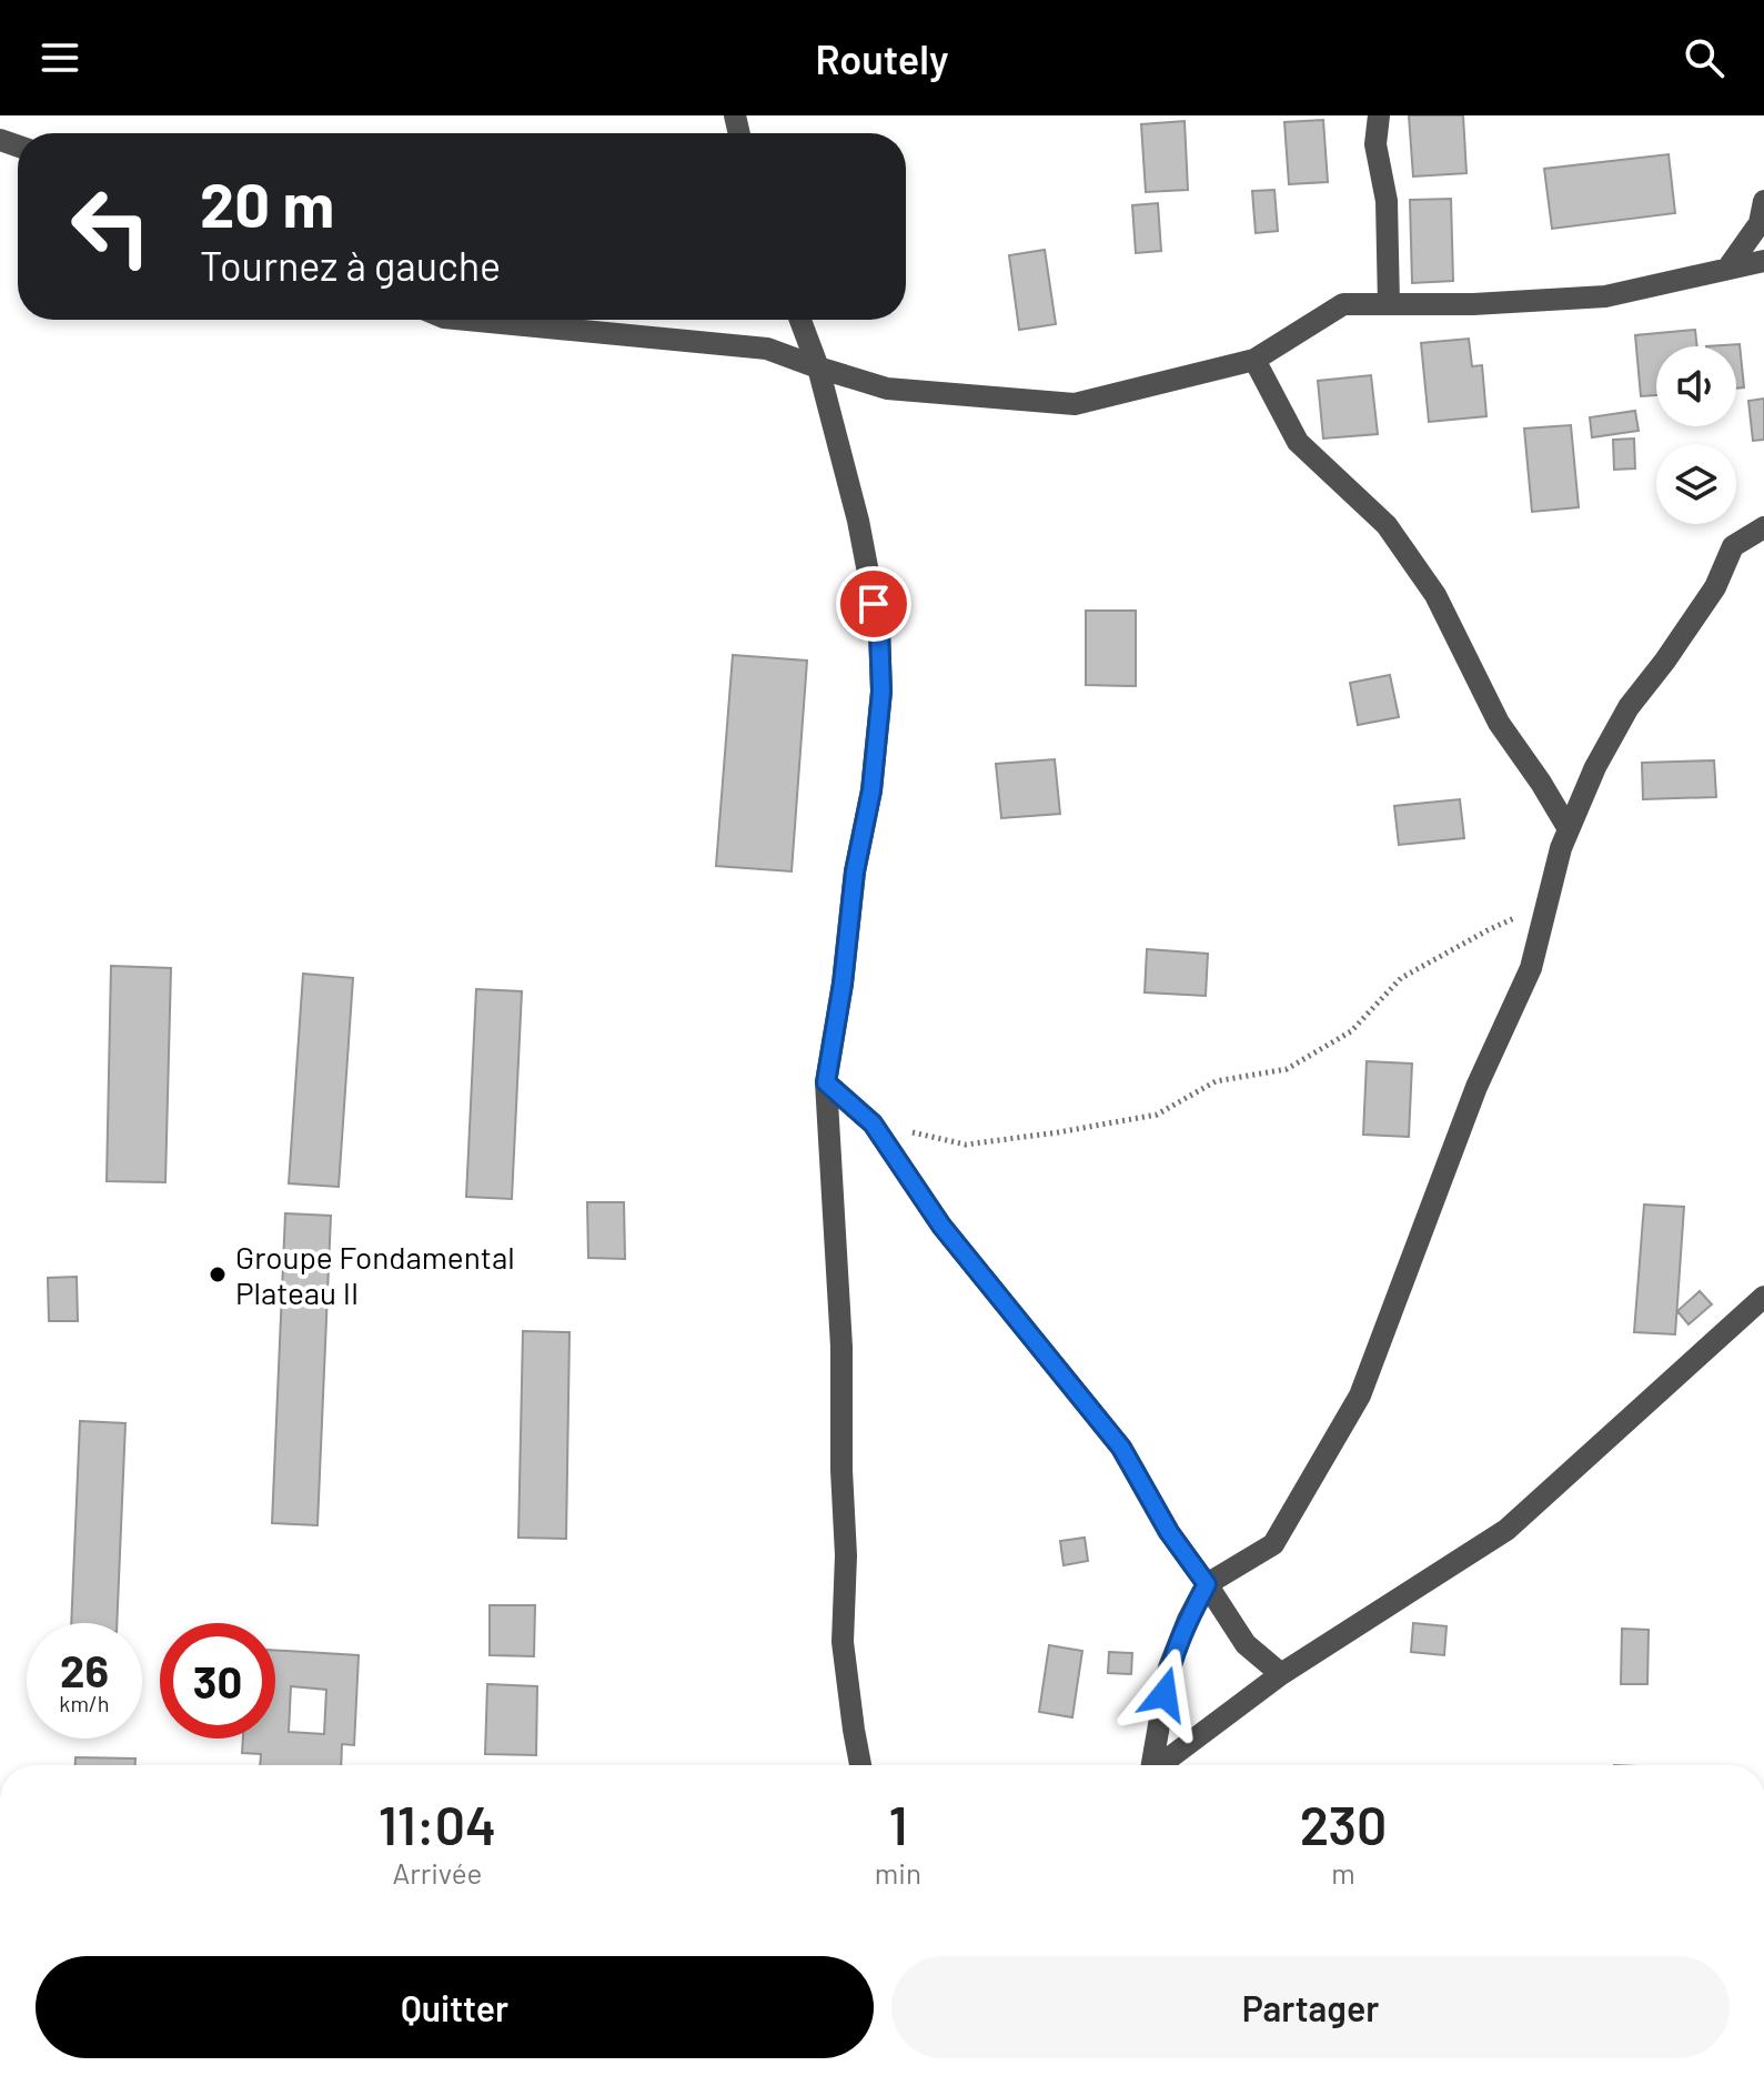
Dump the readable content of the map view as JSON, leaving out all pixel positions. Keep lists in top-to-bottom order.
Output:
{
  "places": ["Groupe Fondamental Plateau II"],
  "page": {
    "header": "Routely",
    "turn": ["20 m", "Tournez à gauche"],
    "speed": "26 km/h",
    "limit": "30",
    "eta": [
      "11:04",
      "Arrivée",
      "1",
      "min",
      "230",
      "m"
    ],
    "buttons": ["Quitter", "Partager"]
  }
}
